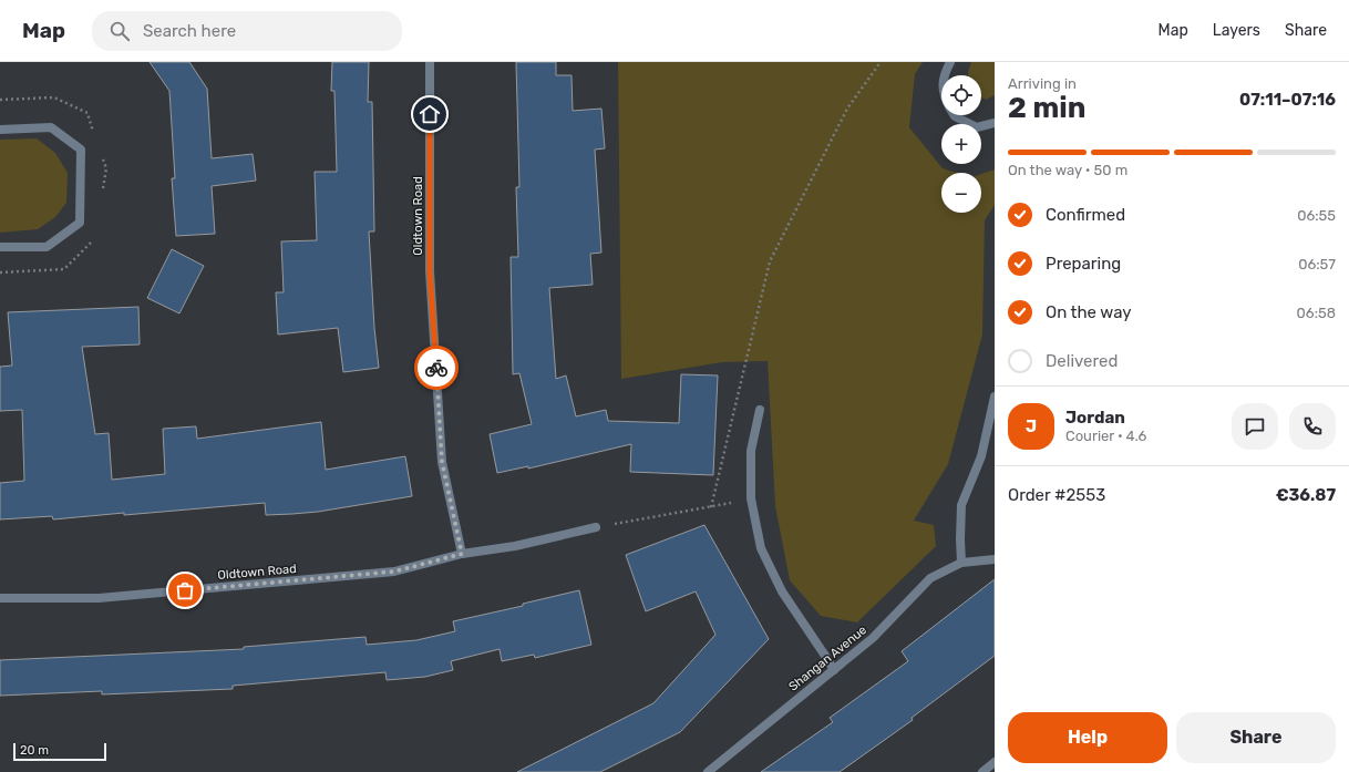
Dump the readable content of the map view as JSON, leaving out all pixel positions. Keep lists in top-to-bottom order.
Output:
{
  "streets": {
    "street": ["Oldtown Road", "Shangan Avenue"]
  },
  "scale_bar": "20 m",
  "page": {
    "header": "Map",
    "search": "Search here",
    "nav": ["Map", "Layers", "Share"],
    "heading": ["2 min", "Arriving in", "07:11–07:16"],
    "panel": [
      "Jordan",
      "Courier · 4.6",
      "Order #2553",
      "€36.87"
    ],
    "map_buttons": ["+", "−"],
    "bar": "On the way · 50 m",
    "list": [
      ["Confirmed", "06:55"],
      ["Preparing", "06:57"],
      ["On the way", "06:58"],
      "Delivered"
    ],
    "round": "J",
    "buttons": ["Help", "Share"],
    "scale": "20 m"
  }
}
